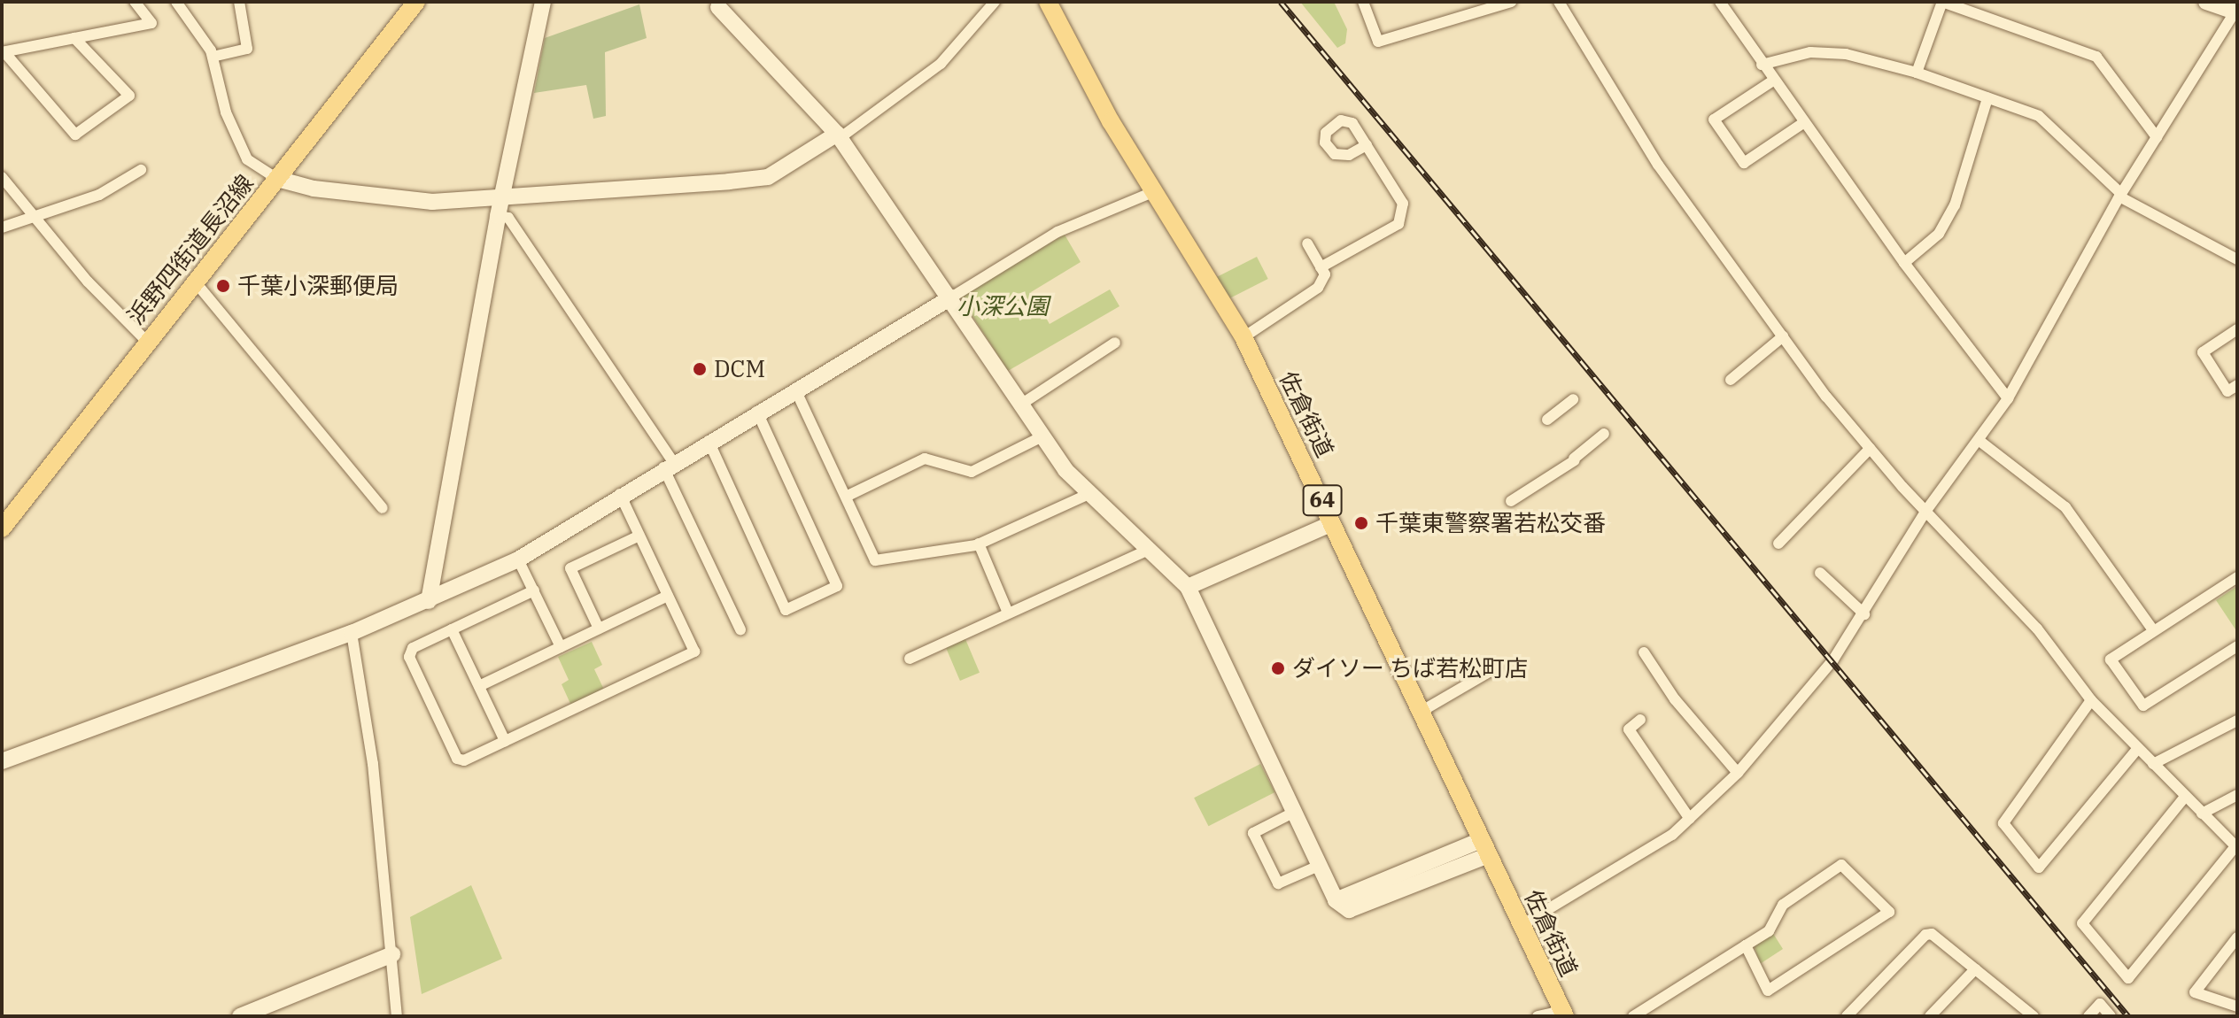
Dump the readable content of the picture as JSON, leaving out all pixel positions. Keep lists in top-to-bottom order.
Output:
{
  "streets": {
    "main road": ["浜野四街道長沼線", "佐倉街道", "64"]
  },
  "parks": ["小深公園"],
  "places": [
    "千葉小深郵便局",
    "DCM",
    "千葉東警察署若松交番",
    "ダイソー ちば若松町店"
  ]
}
